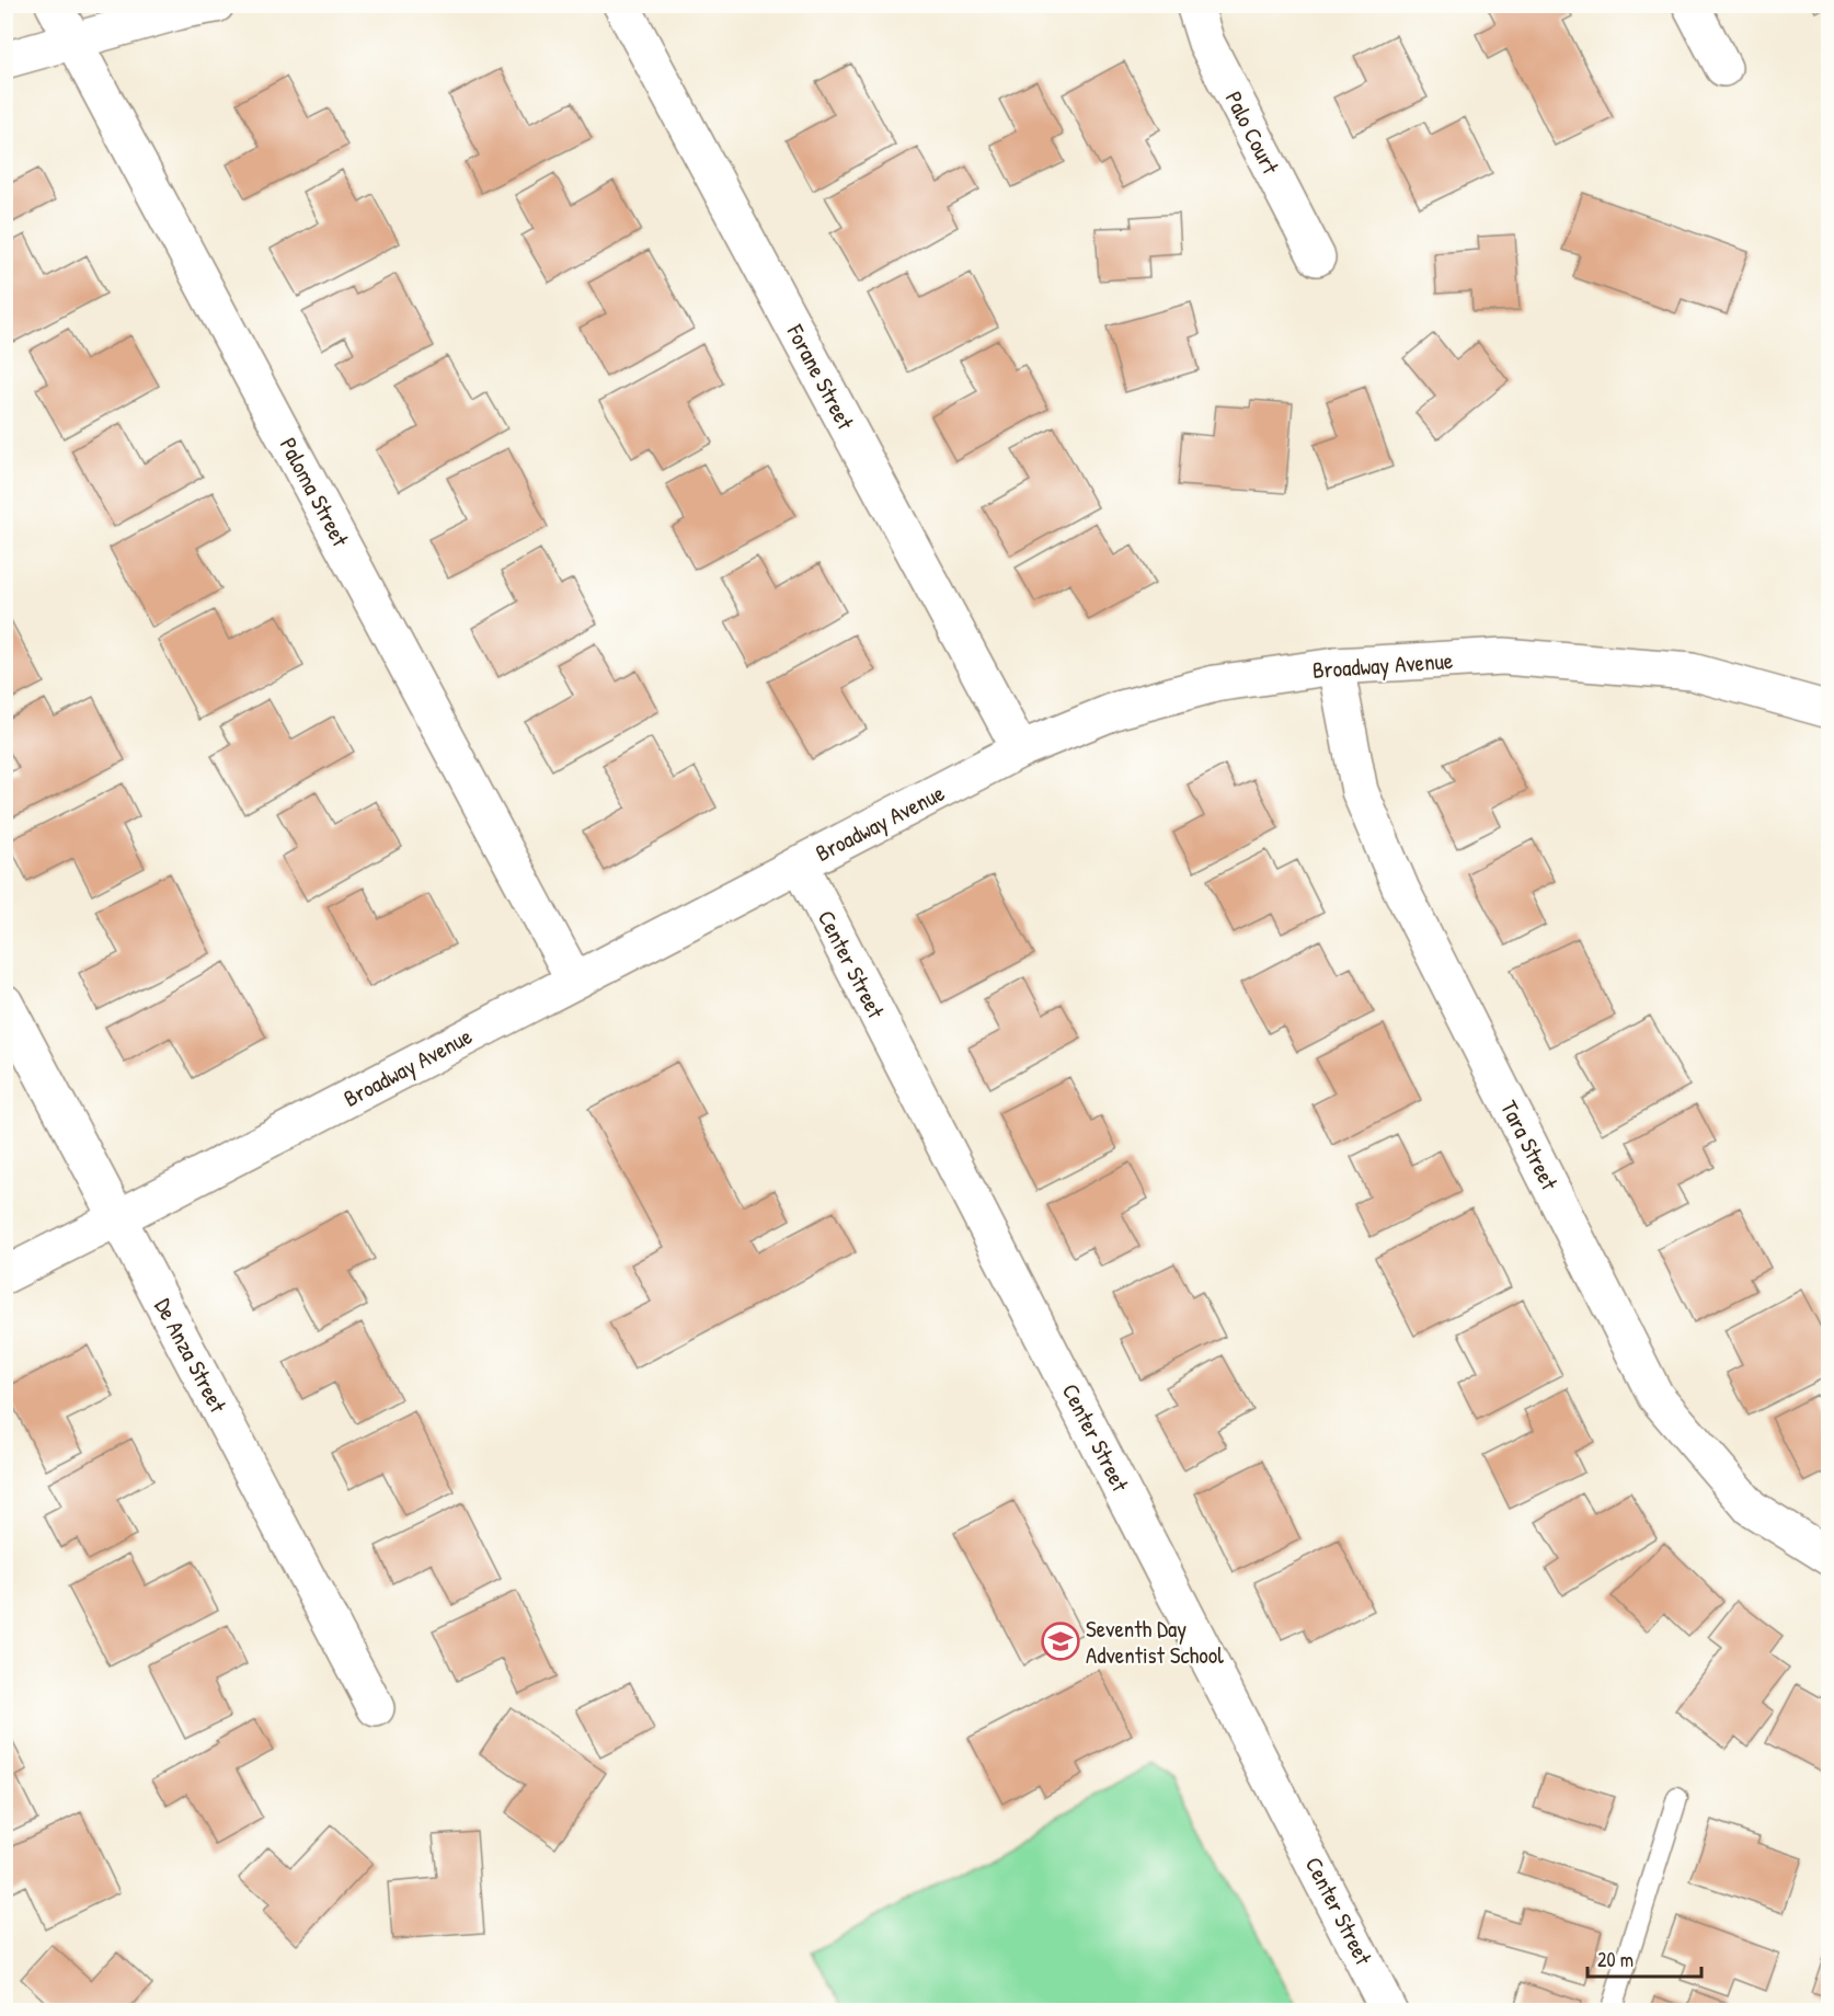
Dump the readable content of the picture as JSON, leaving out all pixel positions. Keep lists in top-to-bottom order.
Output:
{
  "streets": {
    "street": [
      "Palo Court",
      "Forane Street",
      "Paloma Street",
      "Broadway Avenue",
      "Center Street",
      "Tara Street",
      "De Anza Street"
    ]
  },
  "crossings": [
    ["Forane Street", "Broadway Avenue"],
    ["Paloma Street", "Broadway Avenue"],
    ["Broadway Avenue", "Center Street"],
    ["Broadway Avenue", "Tara Street"],
    ["Broadway Avenue", "De Anza Street"]
  ],
  "places": {
    "school or university": ["Seventh Day Adventist School"]
  },
  "scale_bar": "20 m"
}
